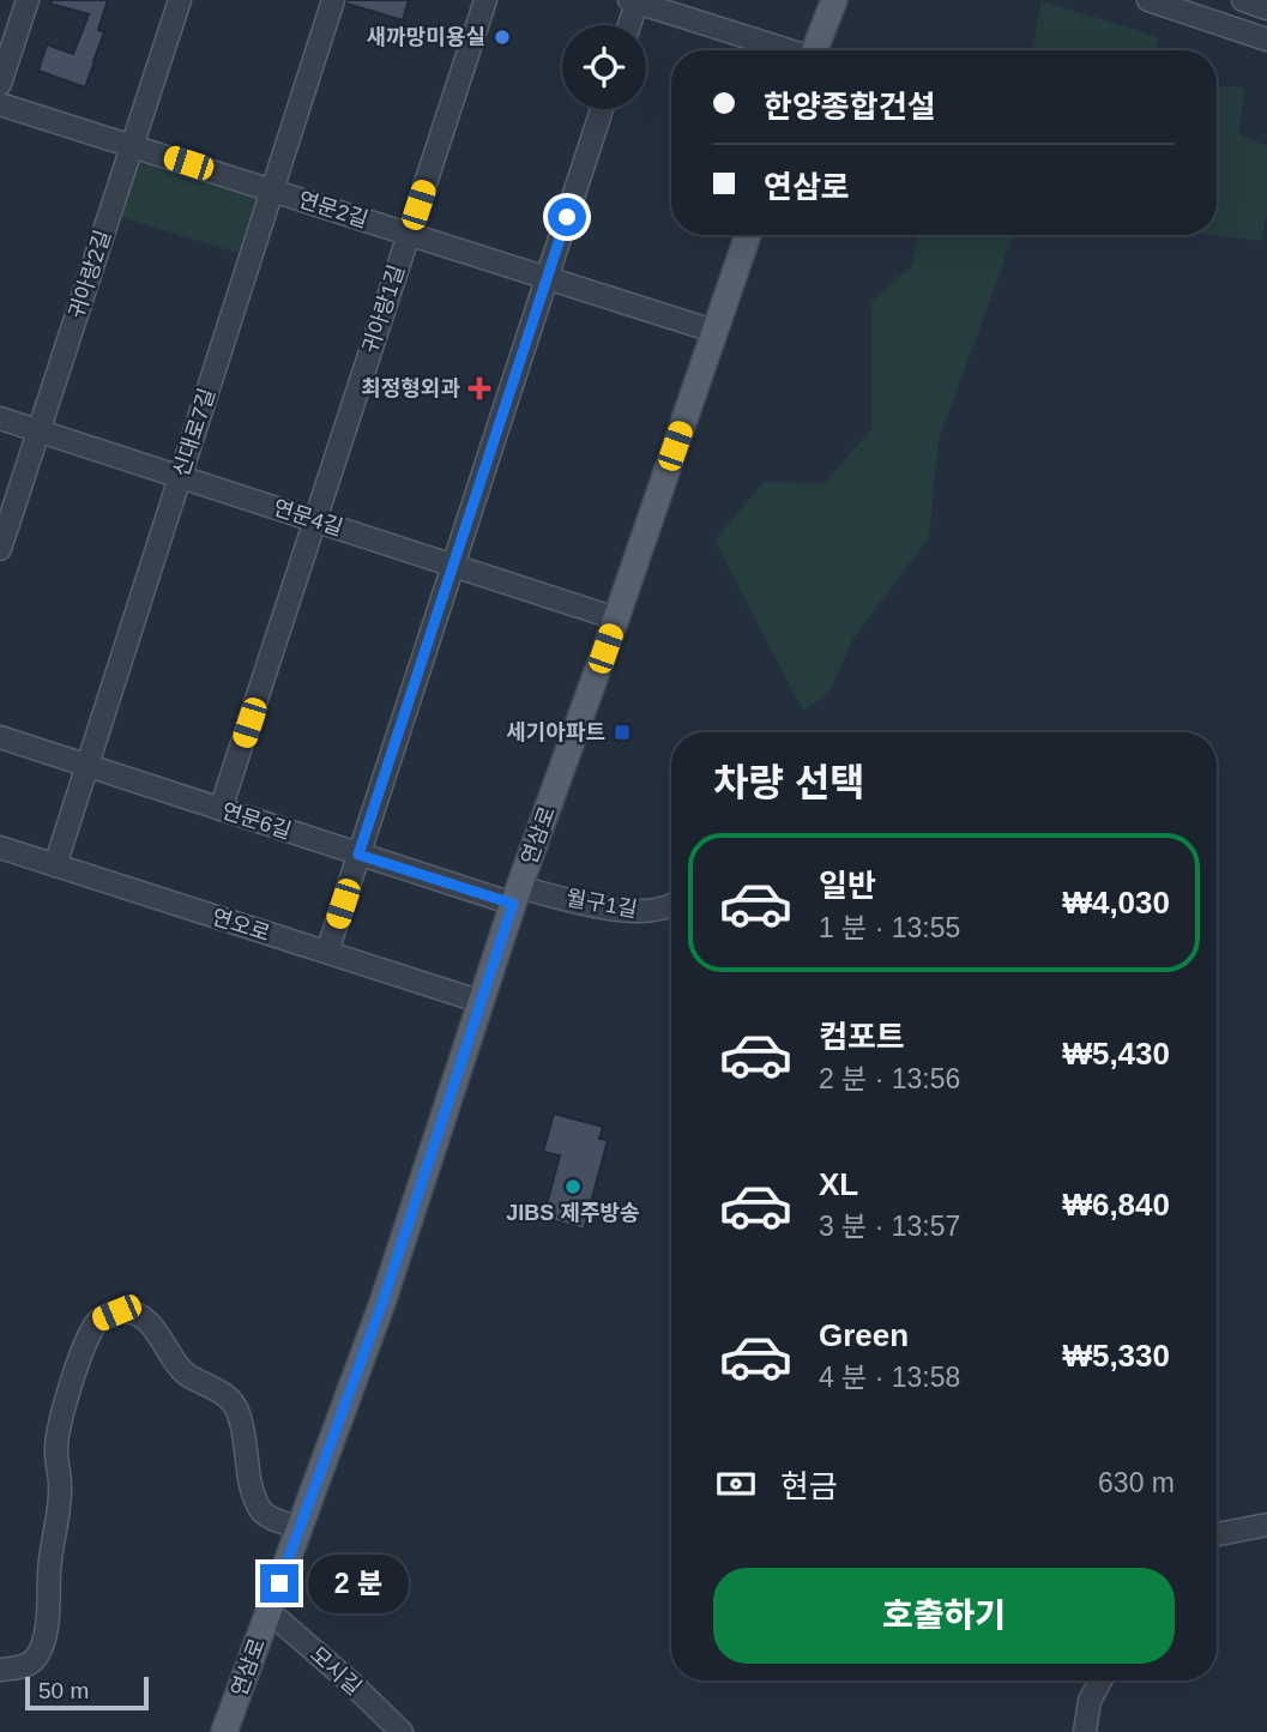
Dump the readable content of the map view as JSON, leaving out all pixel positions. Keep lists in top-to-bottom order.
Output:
{
  "streets": {
    "main road": ["연삼로"],
    "street": [
      "연문2길",
      "귀아랑2길",
      "귀아랑1길",
      "신대로7길",
      "연문4길",
      "연문6길",
      "월구1길",
      "연오로",
      "모시길"
    ]
  },
  "crossings": [
    ["연문2길", "귀아랑2길"],
    ["연문2길", "귀아랑1길"],
    ["연문2길", "신대로7길"],
    ["연문2길", "연삼로"],
    ["귀아랑2길", "연문4길"],
    ["귀아랑1길", "연문4길"],
    ["귀아랑1길", "연문6길"],
    ["신대로7길", "연문4길"],
    ["신대로7길", "연문6길"],
    ["신대로7길", "연오로"],
    ["연문4길", "연삼로"],
    ["연문6길", "연삼로"],
    ["연문6길", "월구1길"],
    ["연삼로", "월구1길"],
    ["연삼로", "연오로"],
    ["연삼로", "모시길"]
  ],
  "places": {
    "other": ["새까망미용실", "JIBS 제주방송"],
    "health": ["최정형외과"],
    "transit": ["세기아파트"]
  },
  "scale_bar": "50 m",
  "page": {
    "banner": ["한양종합건설", "연삼로"],
    "heading": "차량 선택",
    "list": [
      {
        "name": "일반",
        "note": "1 분 · 13:55",
        "value": "₩4,030"
      },
      {
        "name": "컴포트",
        "note": "2 분 · 13:56",
        "value": "₩5,430"
      },
      {
        "name": "XL",
        "note": "3 분 · 13:57",
        "value": "₩6,840"
      },
      {
        "name": "Green",
        "note": "4 분 · 13:58",
        "value": "₩5,330"
      }
    ],
    "pay": ["현금", "630 m"],
    "buttons": "호출하기",
    "bubble": "2 분",
    "scale": "50 m"
  }
}
